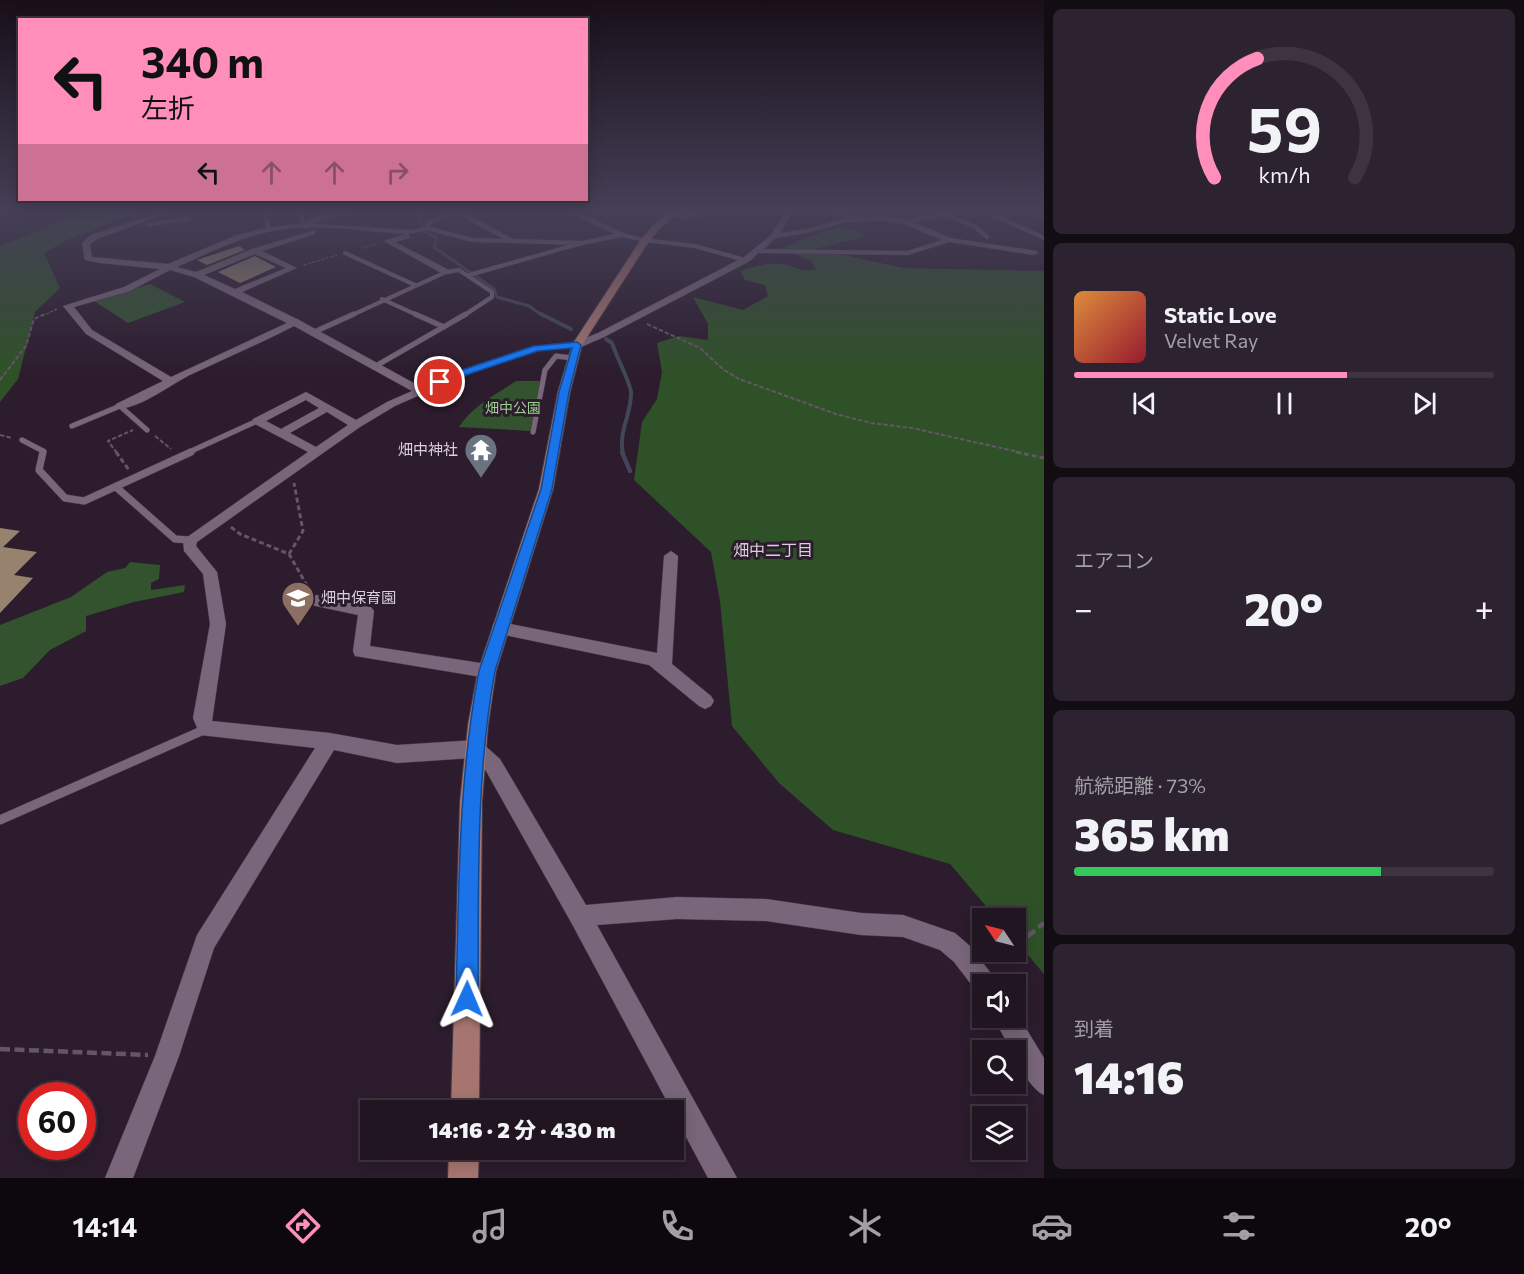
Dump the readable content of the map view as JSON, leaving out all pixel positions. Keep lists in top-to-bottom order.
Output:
{
  "districts": ["畑中二丁目"],
  "parks": ["畑中公園"],
  "places": {
    "temple": ["畑中神社"],
    "school or university": ["畑中保育園"]
  },
  "north": "top left",
  "page": {
    "turn": ["340 m", "左折"],
    "song": ["Static Love", "Velvet Ray"],
    "tile": [
      "エアコン",
      ["航続距離 · 73%", "365 km"],
      ["到着", "14:16"]
    ],
    "heat": ["−", "20°", "+"],
    "limit": "60",
    "trip": "14:16 · 2 分 · 430 m",
    "tabs": ["14:14", "20°"],
    "gauge": ["59", "km/h"]
  }
}
